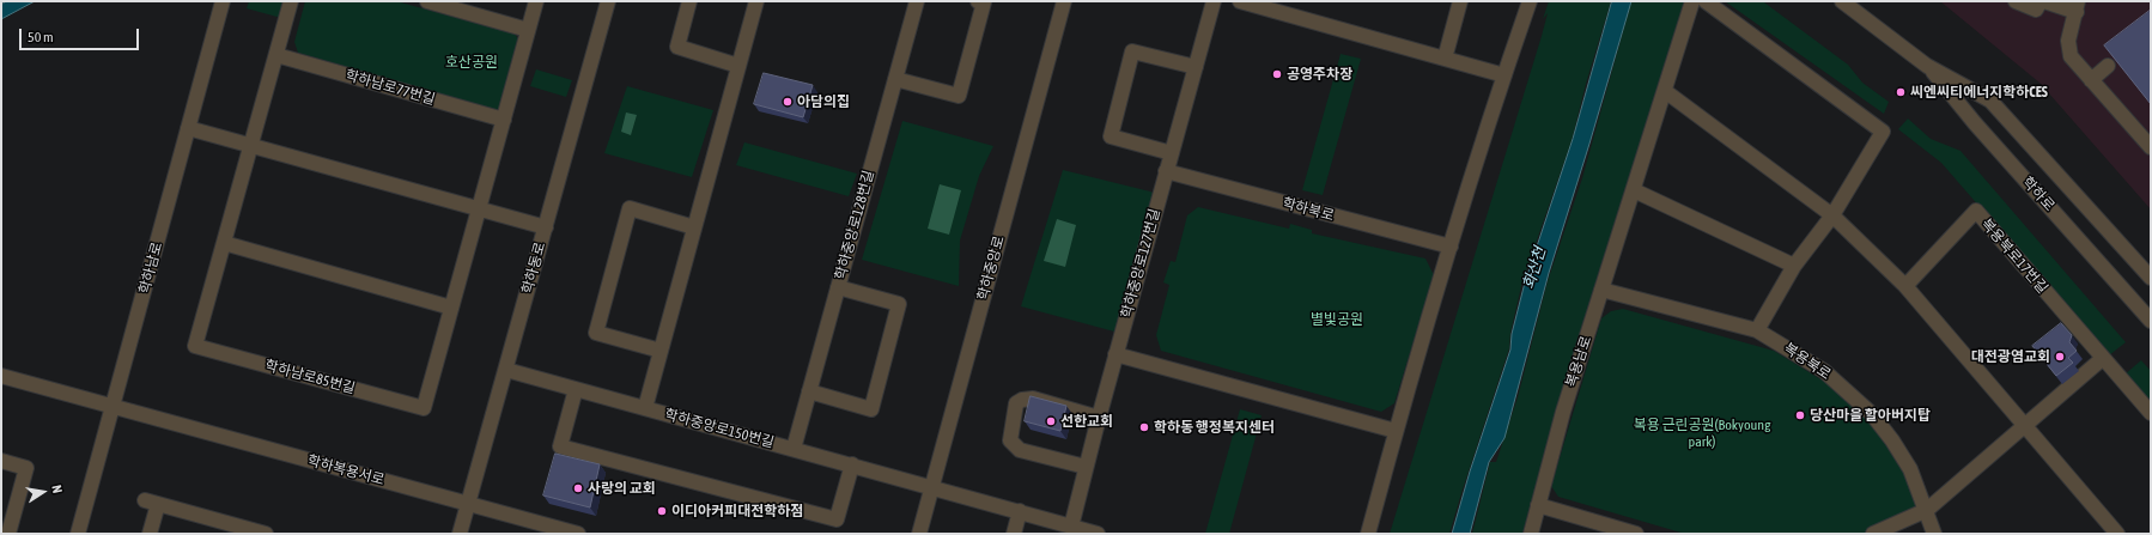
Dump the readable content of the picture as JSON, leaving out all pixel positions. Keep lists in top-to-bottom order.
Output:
{
  "streets": {
    "street": [
      "학하남로77번길",
      "학하로",
      "학하북로",
      "학하중앙로128번길",
      "복용북로17번길",
      "학하중앙로127번길",
      "학하남로",
      "학하동로",
      "학하중앙로",
      "복용남로",
      "복용북로",
      "학하남로85번길",
      "학하중앙로150번길",
      "학하복용서로"
    ]
  },
  "crossings": [
    ["학하북로", "학하중앙로127번길"],
    ["학하중앙로128번길", "학하중앙로150번길"],
    ["학하중앙로127번길", "학하중앙로150번길"],
    ["학하남로", "학하복용서로"],
    ["학하동로", "학하중앙로150번길"],
    ["학하동로", "학하복용서로"],
    ["학하중앙로", "학하중앙로150번길"],
    ["복용남로", "복용북로"]
  ],
  "water": ["화산천"],
  "parks": ["호산공원", "별빛공원", "복용 근린공원(Bokyoung park)"],
  "places": [
    "공영주차장",
    "씨엔씨티에너지학하CES",
    "아담의집",
    "대전광염교회",
    "당산마을 할아버지탑",
    "선한교회",
    "학하동 행정복지센터",
    "사랑의 교회",
    "이디아커피대전학하점"
  ],
  "scale_bar": "50 m",
  "north": "right"
}
